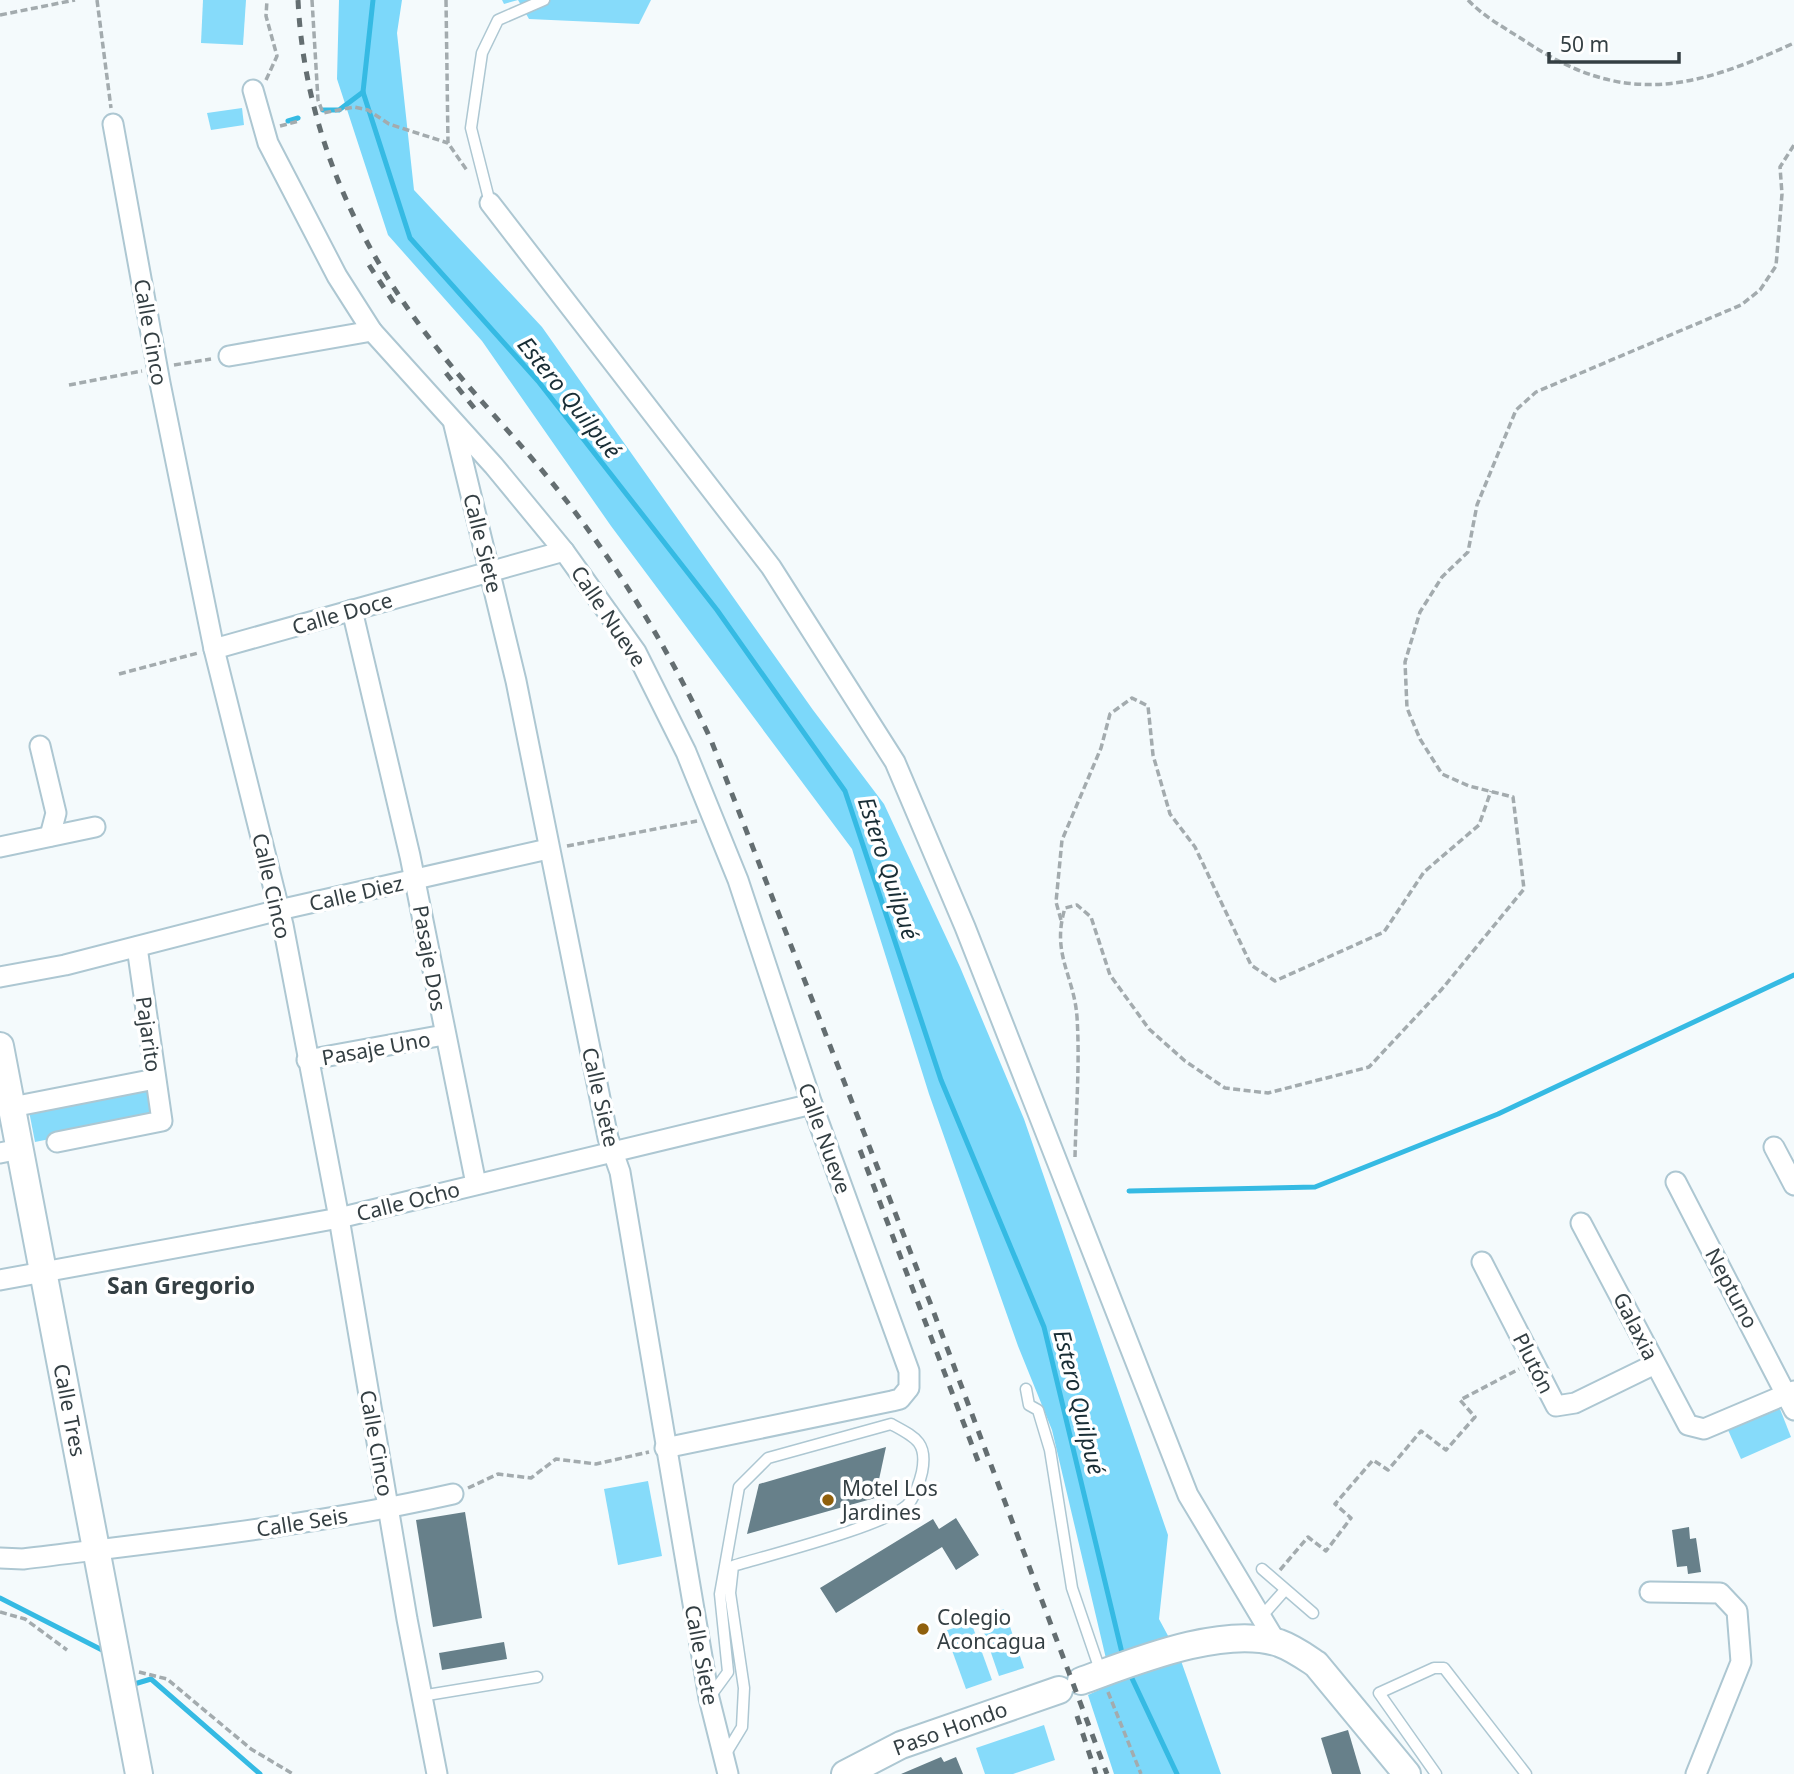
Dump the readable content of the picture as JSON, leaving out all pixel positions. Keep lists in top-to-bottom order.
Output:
{
  "streets": {
    "main road": ["Calle Tres", "Paso Hondo"],
    "street": [
      "Calle Cinco",
      "Calle Siete",
      "Calle Doce",
      "Calle Nueve",
      "Calle Diez",
      "Pasaje Dos",
      "Pajarito",
      "Pasaje Uno",
      "Calle Ocho",
      "Neptuno",
      "Galaxia",
      "Plutón",
      "Calle Seis"
    ]
  },
  "crossings": [
    ["Calle Cinco", "Calle Doce"],
    ["Calle Cinco", "Calle Diez"],
    ["Calle Cinco", "Pasaje Uno"],
    ["Calle Cinco", "Calle Ocho"],
    ["Calle Cinco", "Calle Seis"],
    ["Calle Siete", "Calle Doce"],
    ["Calle Siete", "Calle Nueve"],
    ["Calle Siete", "Calle Diez"],
    ["Calle Siete", "Calle Ocho"],
    ["Calle Doce", "Calle Nueve"],
    ["Calle Doce", "Pasaje Dos"],
    ["Calle Nueve", "Calle Ocho"],
    ["Calle Diez", "Pasaje Dos"],
    ["Calle Diez", "Pajarito"],
    ["Pasaje Dos", "Pasaje Uno"],
    ["Pasaje Dos", "Calle Ocho"],
    ["Calle Ocho", "Calle Tres"],
    ["Neptuno", "Galaxia"],
    ["Galaxia", "Plutón"],
    ["Calle Tres", "Calle Seis"]
  ],
  "districts": ["San Gregorio"],
  "water": ["Estero Quilpué"],
  "places": ["Motel Los Jardines", "Colegio Aconcagua"],
  "scale_bar": "50 m"
}
